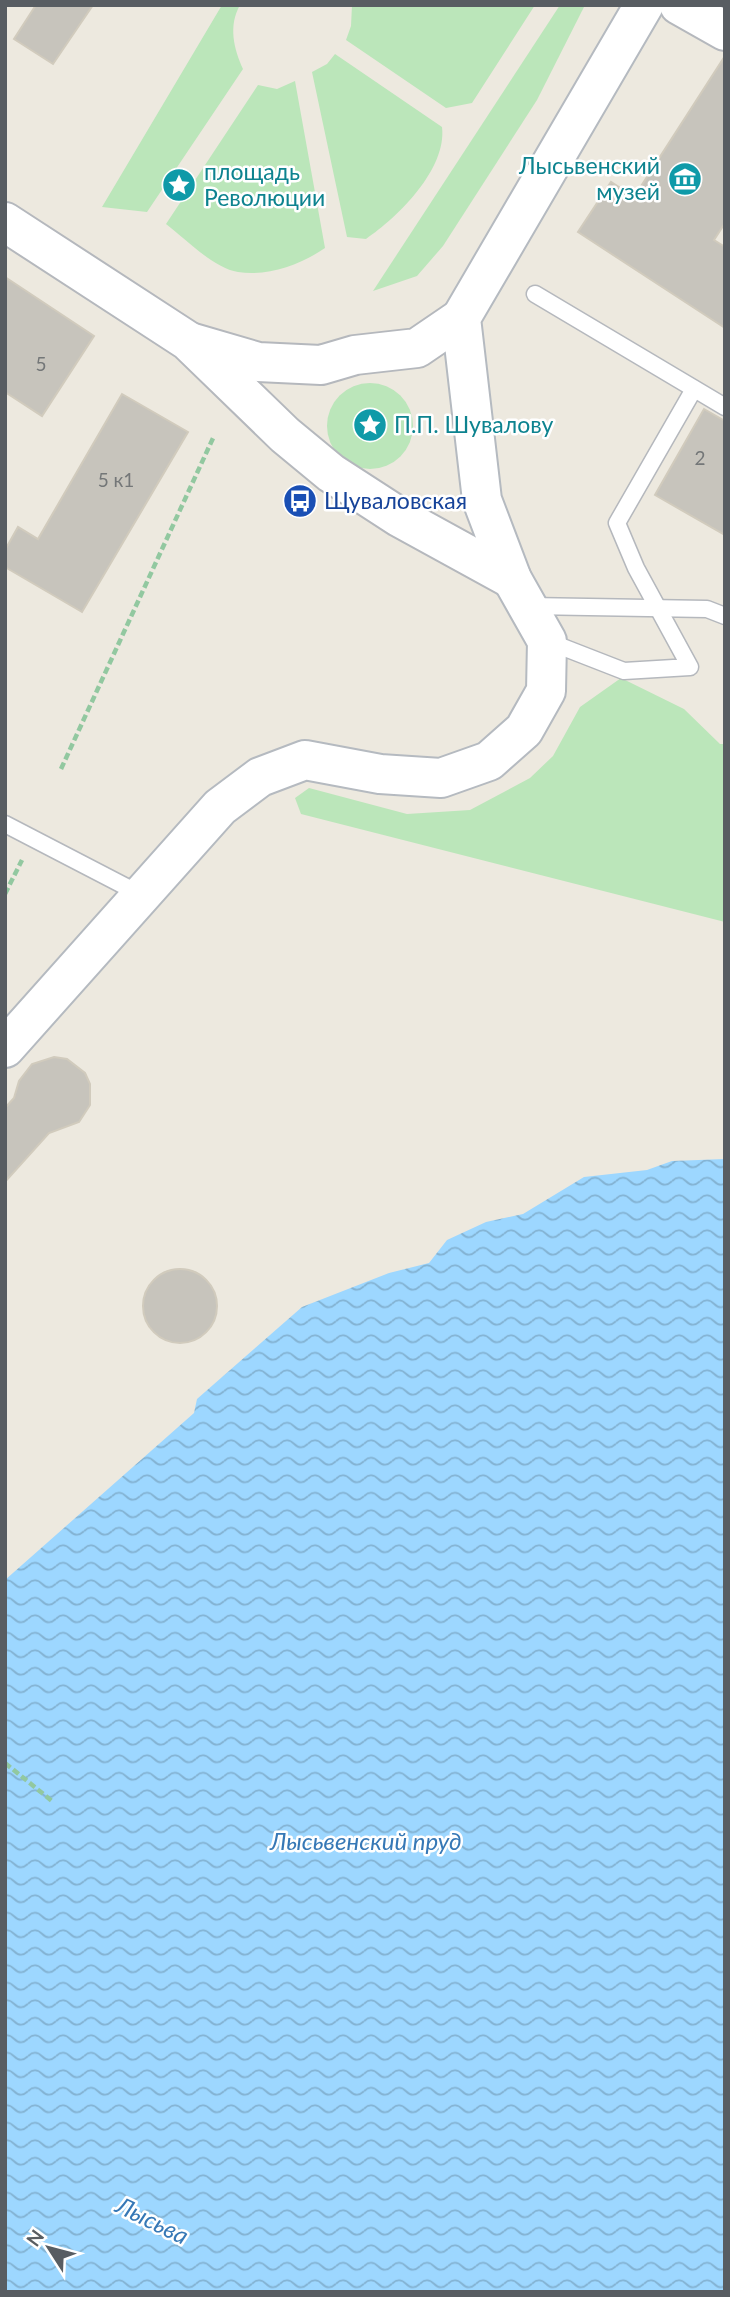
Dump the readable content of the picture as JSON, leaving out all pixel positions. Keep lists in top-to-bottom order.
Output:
{
  "water": ["Лысьвенский пруд", "Лысьва"],
  "places": {
    "museum": ["Лысьвенский музей"],
    "place": ["площадь Революции", "П.П. Шувалову"],
    "bus stop": ["Щуваловская"]
  },
  "house_numbers": ["5", "2", "5 к1"],
  "north": "top left"
}
